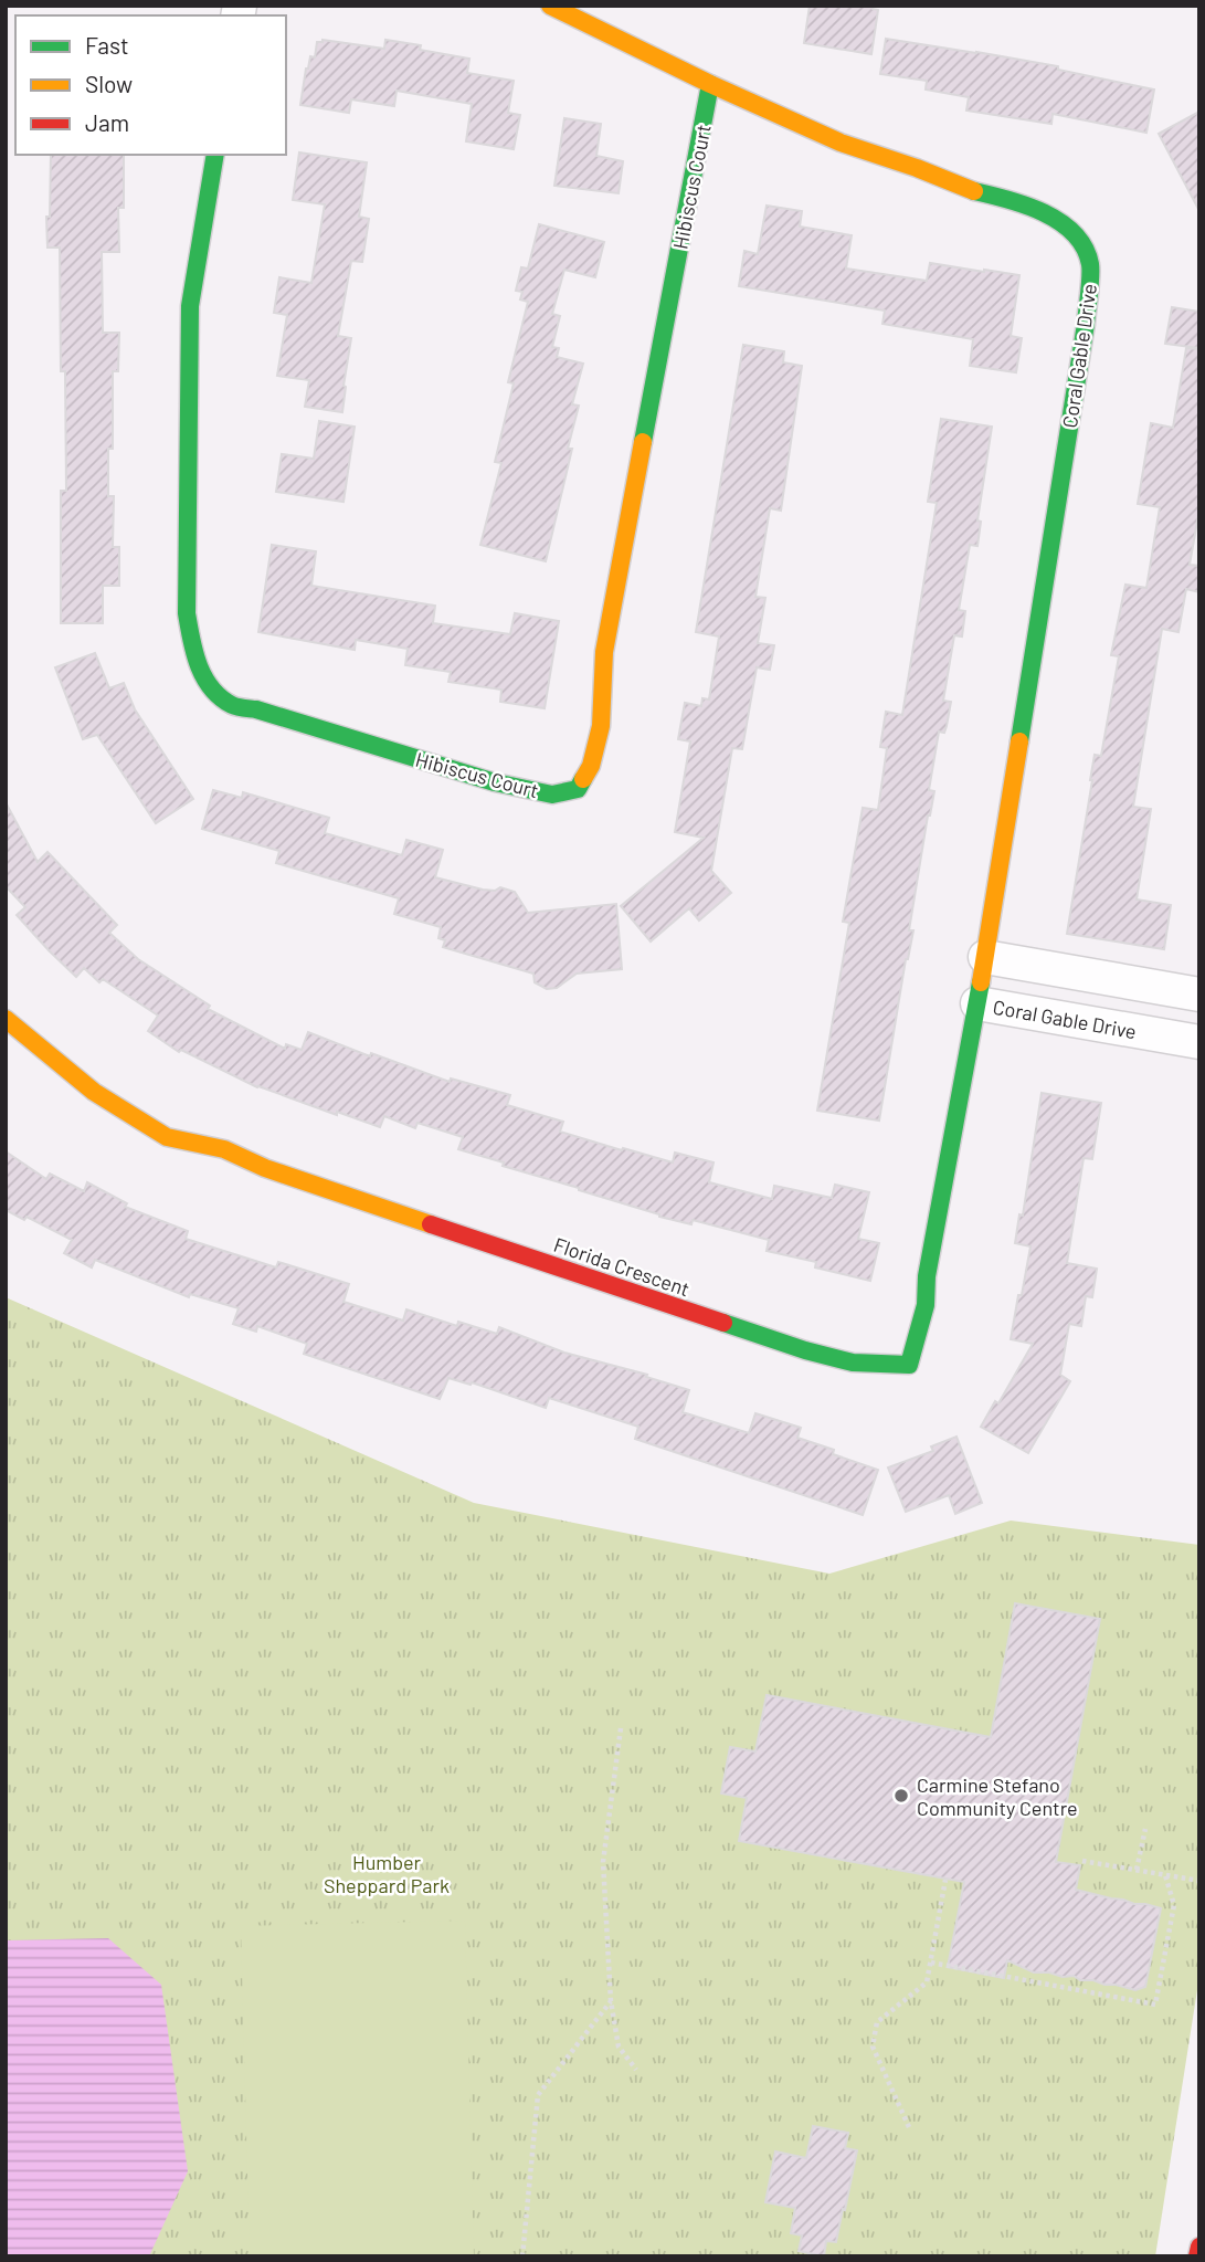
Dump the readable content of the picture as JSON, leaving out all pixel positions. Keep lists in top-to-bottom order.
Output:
{
  "streets": {
    "street": ["Hibiscus Court", "Coral Gable Drive", "Florida Crescent"]
  },
  "crossings": [
    ["Hibiscus Court", "Coral Gable Drive"],
    ["Coral Gable Drive", "Florida Crescent"]
  ],
  "parks": ["Humber Sheppard Park"],
  "places": ["Carmine Stefano Community Centre"],
  "legend": ["Fast", "Slow", "Jam"]
}
